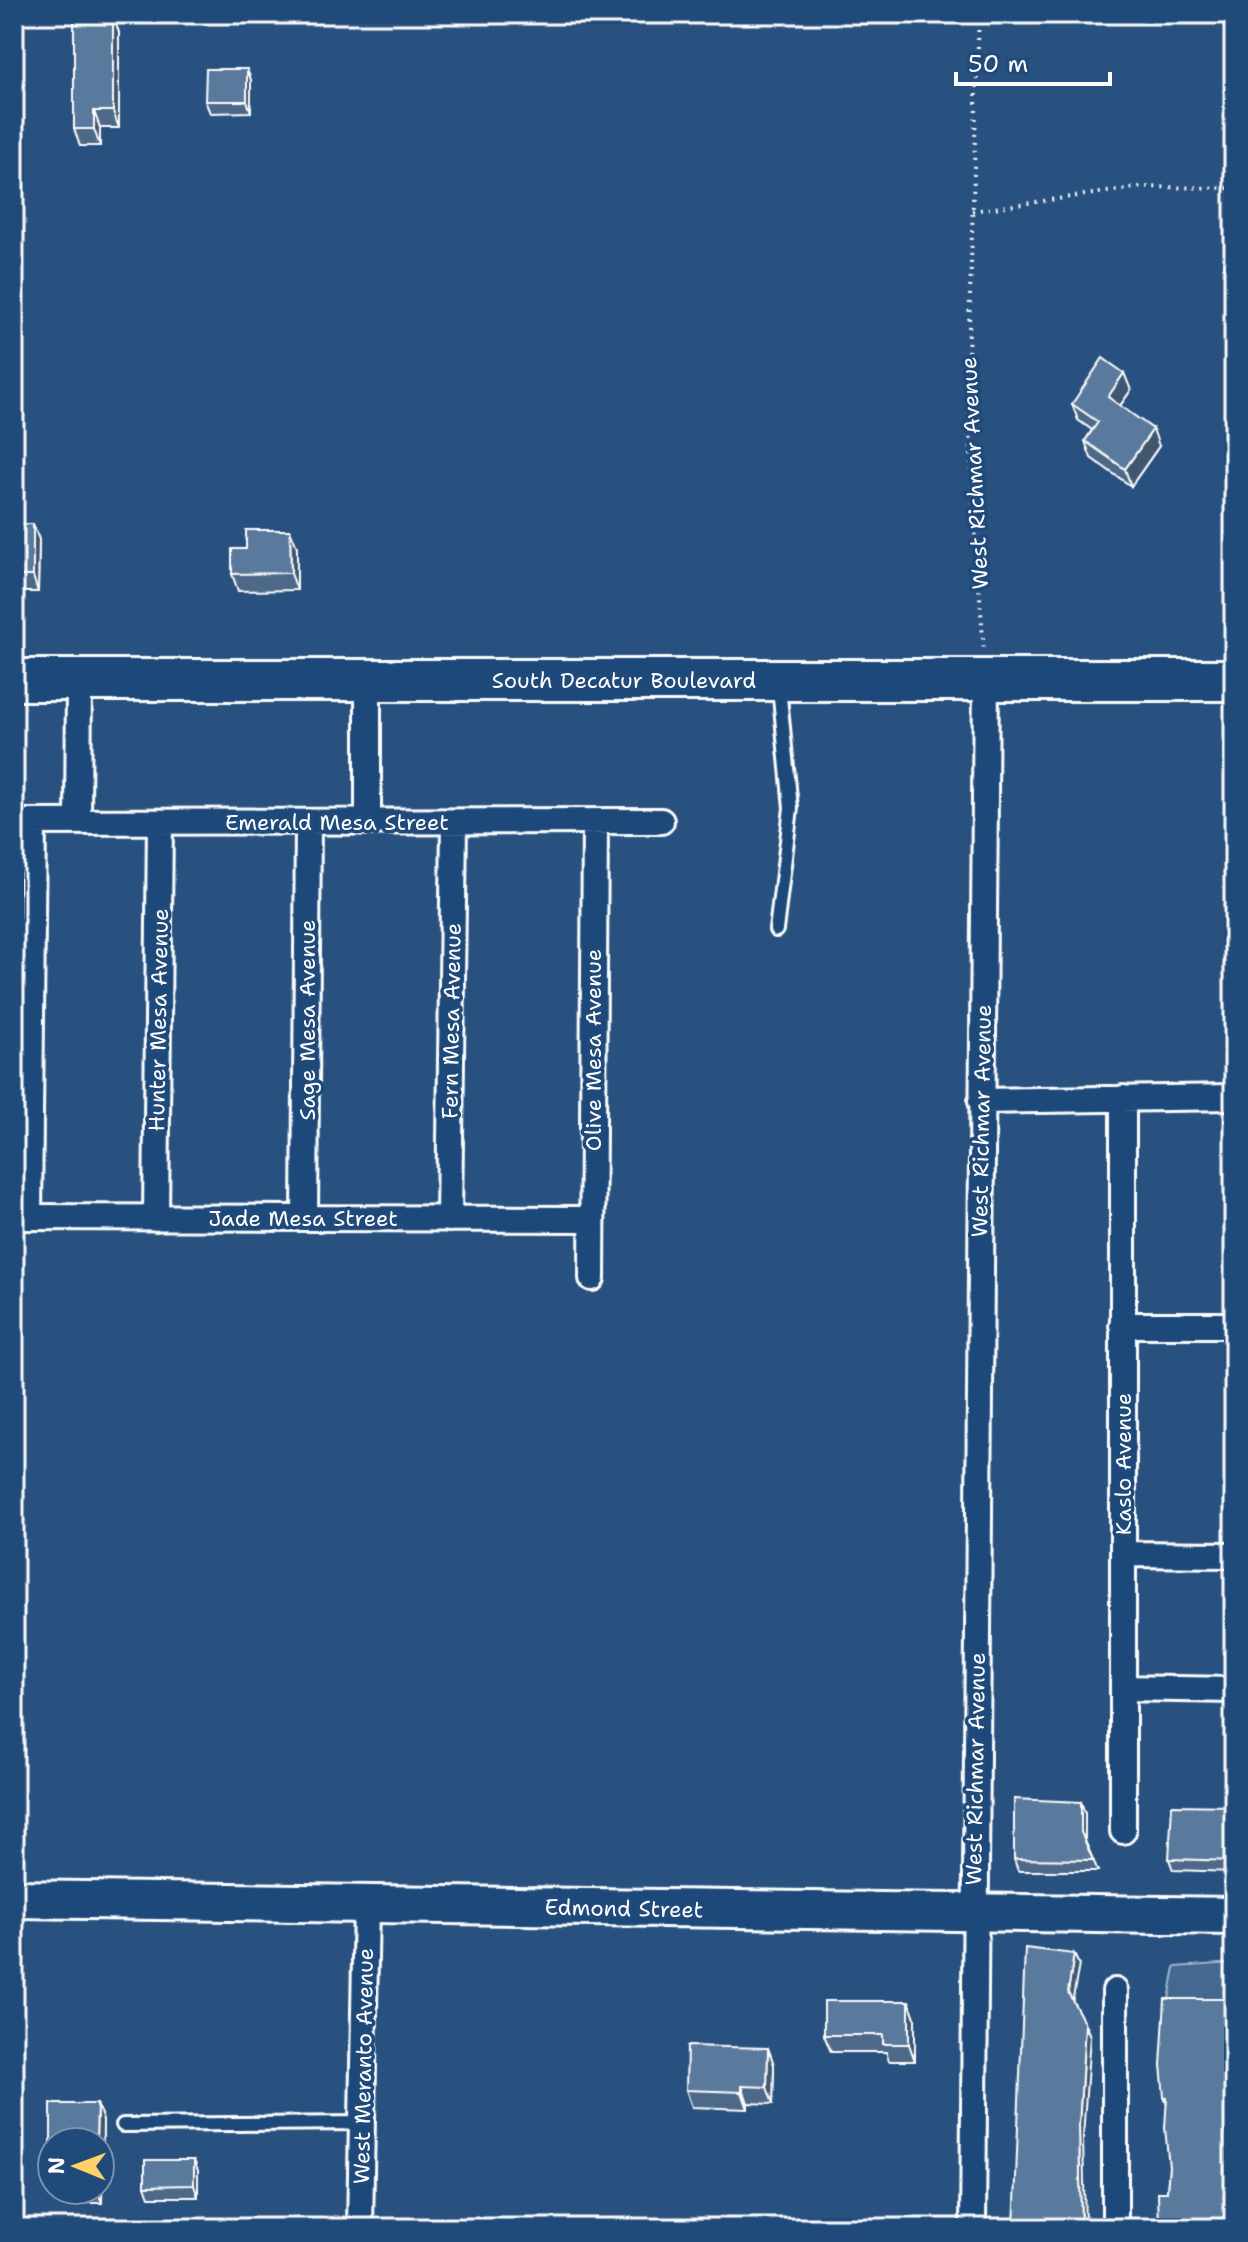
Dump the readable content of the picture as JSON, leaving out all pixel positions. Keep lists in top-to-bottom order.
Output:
{
  "streets": {
    "main road": ["South Decatur Boulevard"],
    "street": [
      "West Richmar Avenue",
      "Emerald Mesa Street",
      "Hunter Mesa Avenue",
      "Sage Mesa Avenue",
      "Fern Mesa Avenue",
      "Olive Mesa Avenue",
      "Jade Mesa Street",
      "Kaslo Avenue",
      "Edmond Street",
      "West Meranto Avenue"
    ]
  },
  "crossings": [
    ["West Richmar Avenue", "South Decatur Boulevard"],
    ["West Richmar Avenue", "Edmond Street"],
    ["Emerald Mesa Street", "Hunter Mesa Avenue"],
    ["Emerald Mesa Street", "Sage Mesa Avenue"],
    ["Emerald Mesa Street", "Fern Mesa Avenue"],
    ["Emerald Mesa Street", "Olive Mesa Avenue"],
    ["Hunter Mesa Avenue", "Jade Mesa Street"],
    ["Sage Mesa Avenue", "Jade Mesa Street"],
    ["Fern Mesa Avenue", "Jade Mesa Street"],
    ["Olive Mesa Avenue", "Jade Mesa Street"],
    ["Edmond Street", "West Meranto Avenue"]
  ],
  "scale_bar": "50 m",
  "north": "left"
}
